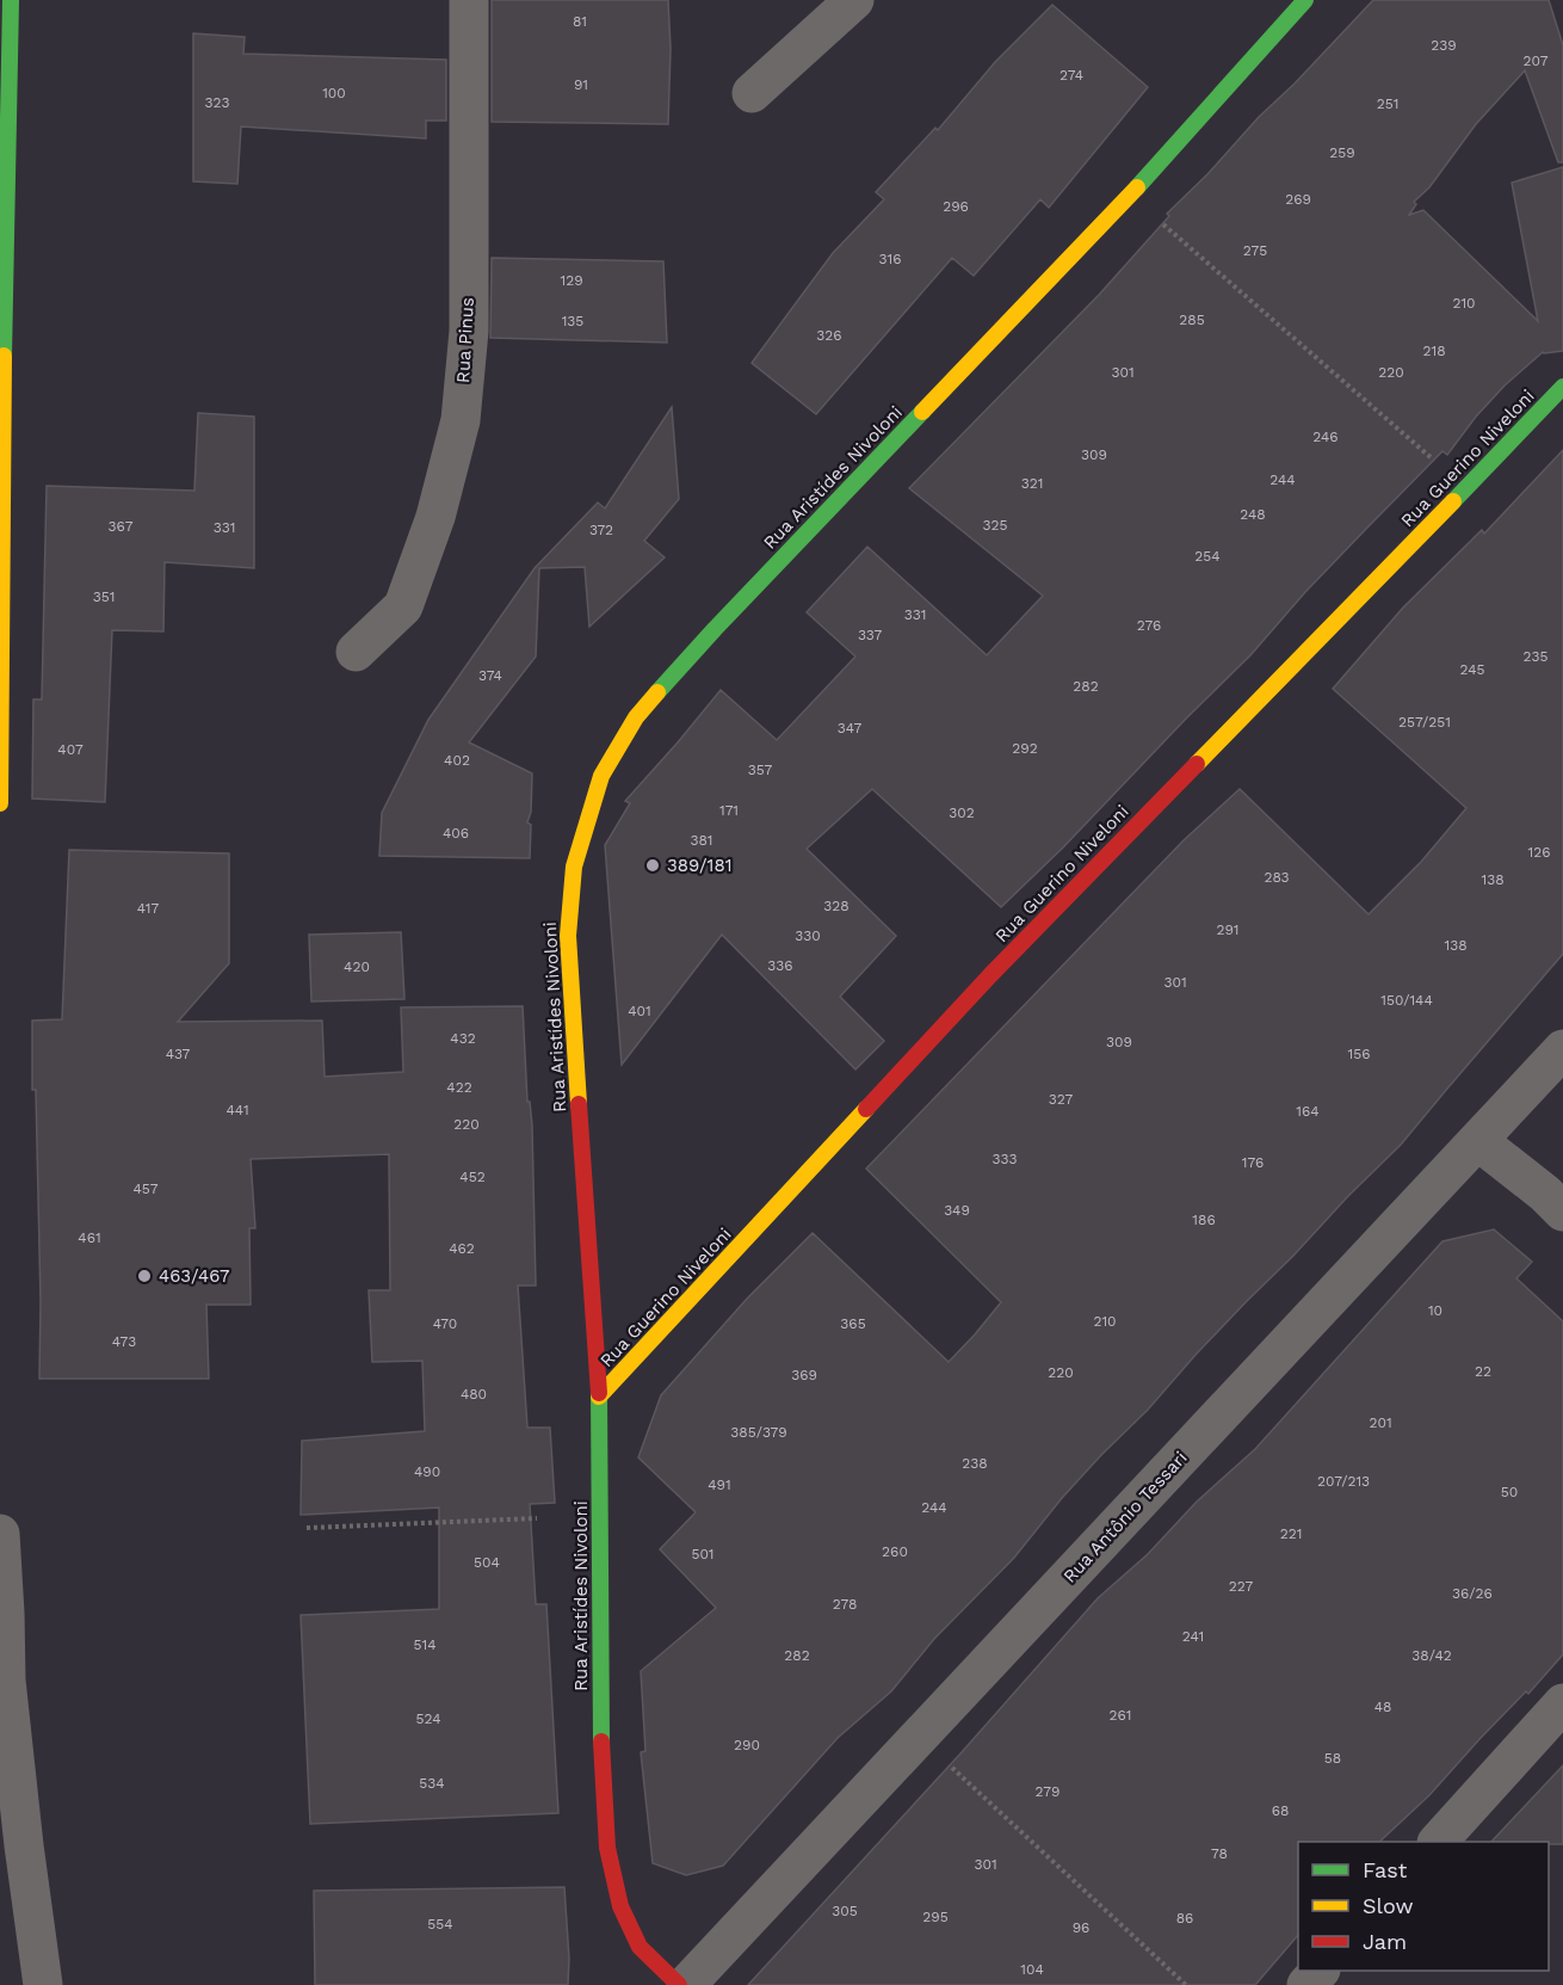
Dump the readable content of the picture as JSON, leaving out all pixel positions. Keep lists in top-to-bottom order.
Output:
{
  "streets": {
    "street": [
      "Rua Pinus",
      "Rua Guerino Niveloni",
      "Rua Aristídes Nivoloni",
      "Rua Antônio Tessari"
    ]
  },
  "crossings": [
    ["Rua Guerino Niveloni", "Rua Aristídes Nivoloni"]
  ],
  "places": ["389/181", "463/467"],
  "house_numbers": [
    "81",
    "239",
    "207",
    "274",
    "91",
    "100",
    "323",
    "251",
    "259",
    "269",
    "296",
    "275",
    "316",
    "129",
    "210",
    "285",
    "135",
    "326",
    "218",
    "301",
    "220",
    "246",
    "309",
    "244",
    "321",
    "248",
    "325",
    "367",
    "331",
    "372",
    "254",
    "351",
    "331",
    "276",
    "337",
    "235",
    "245",
    "374",
    "282",
    "257/251",
    "347",
    "292",
    "407",
    "402",
    "357",
    "171",
    "302",
    "406",
    "381",
    "126",
    "283",
    "138",
    "328",
    "417",
    "291",
    "330",
    "138",
    "336",
    "420",
    "301",
    "150/144",
    "401",
    "432",
    "309",
    "437",
    "156",
    "422",
    "327",
    "441",
    "164",
    "220",
    "333",
    "176",
    "452",
    "457",
    "349",
    "186",
    "461",
    "462",
    "10",
    "210",
    "470",
    "365",
    "473",
    "22",
    "220",
    "369",
    "480",
    "201",
    "385/379",
    "238",
    "490",
    "207/213",
    "491",
    "50",
    "244",
    "221",
    "260",
    "501",
    "504",
    "227",
    "36/26",
    "278",
    "241",
    "514",
    "282",
    "38/42",
    "48",
    "261",
    "524",
    "290",
    "58",
    "534",
    "279",
    "68",
    "78",
    "301",
    "305",
    "295",
    "86",
    "554",
    "96",
    "104"
  ],
  "legend": ["Fast", "Slow", "Jam"]
}
